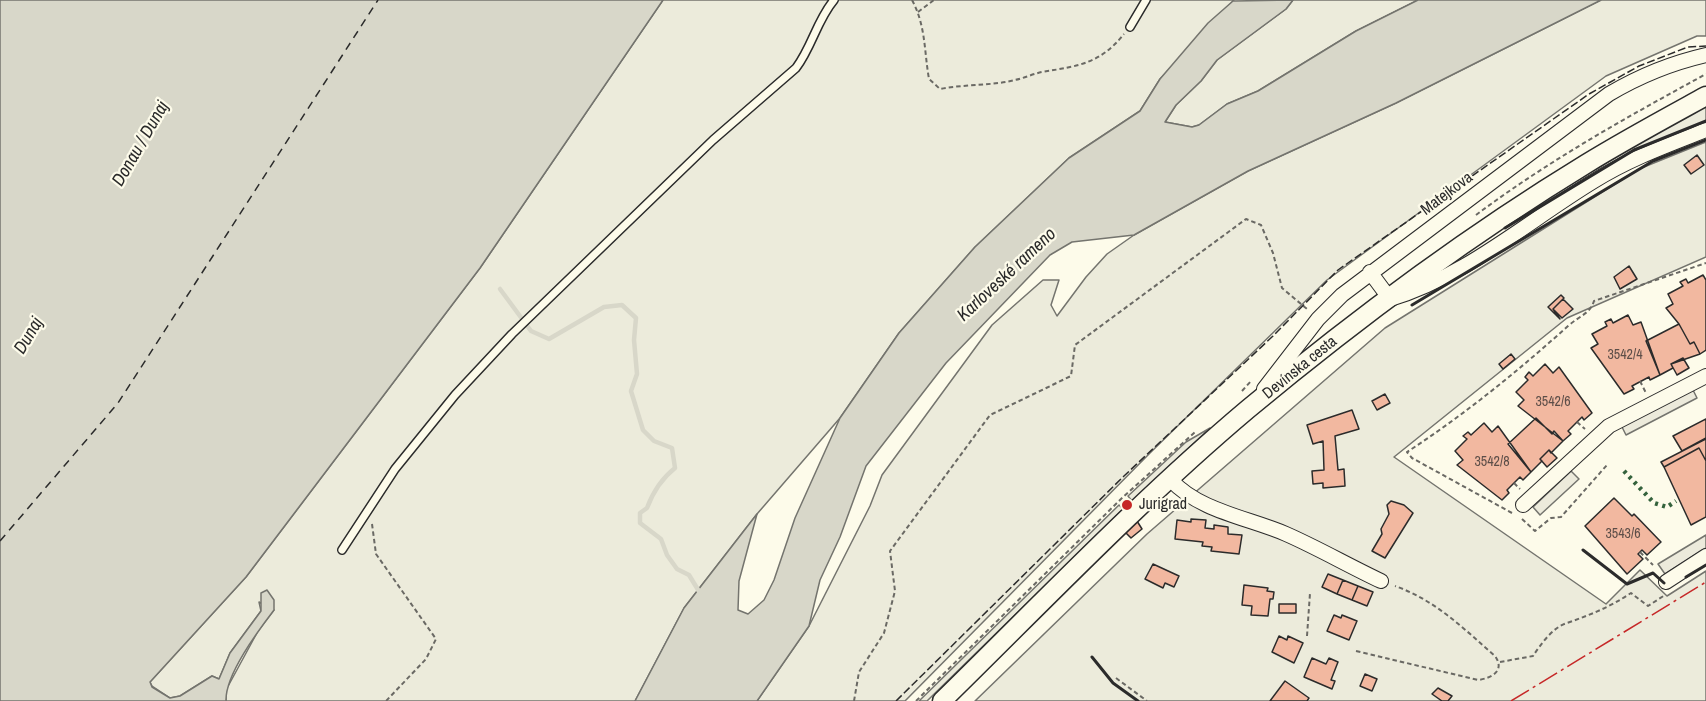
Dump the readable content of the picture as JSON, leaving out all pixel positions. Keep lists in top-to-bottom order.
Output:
{
  "streets": {
    "street": ["Matejkova", "Devínska cesta"]
  },
  "crossings": [
    ["Matejkova", "Devínska cesta"]
  ],
  "water": ["Donau / Dunaj", "Karloveské rameno", "Dunaj"],
  "places": ["Jurigrad"],
  "house_numbers": [
    "3542/4",
    "3542/6",
    "3542/8",
    "3543/6"
  ]
}
